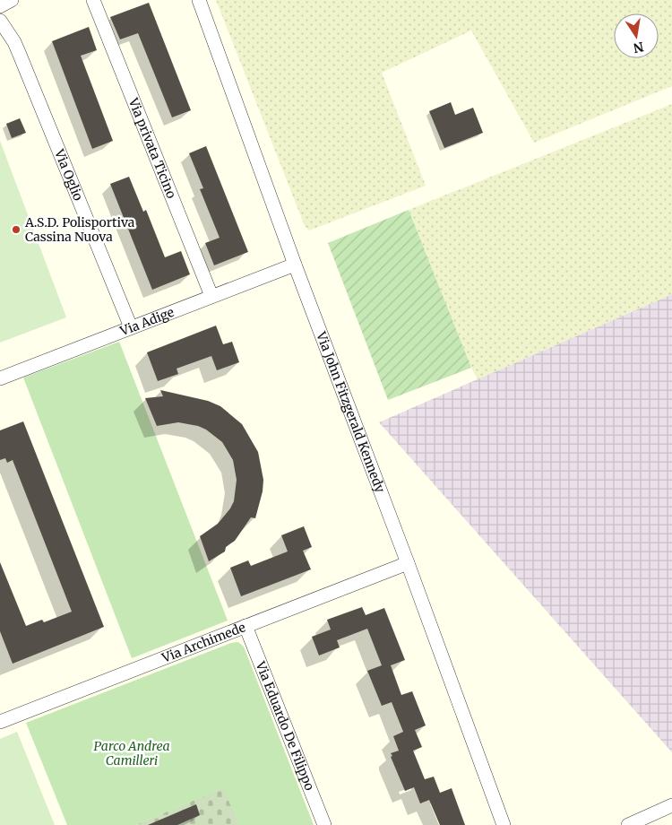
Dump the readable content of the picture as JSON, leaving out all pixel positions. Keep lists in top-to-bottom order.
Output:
{
  "streets": {
    "street": [
      "Via privata Ticino",
      "Via Oglio",
      "Via Adige",
      "Via John Fitzgerald Kennedy",
      "Via Archimede",
      "Via Eduardo De Filippo"
    ]
  },
  "crossings": [
    ["Via privata Ticino", "Via Adige"],
    ["Via Oglio", "Via Adige"],
    ["Via Adige", "Via John Fitzgerald Kennedy"],
    ["Via John Fitzgerald Kennedy", "Via Archimede"],
    ["Via Archimede", "Via Eduardo De Filippo"]
  ],
  "parks": ["Parco Andrea Camilleri"],
  "places": ["A.S.D. Polisportiva Cassina Nuova"],
  "north": "bottom"
}
